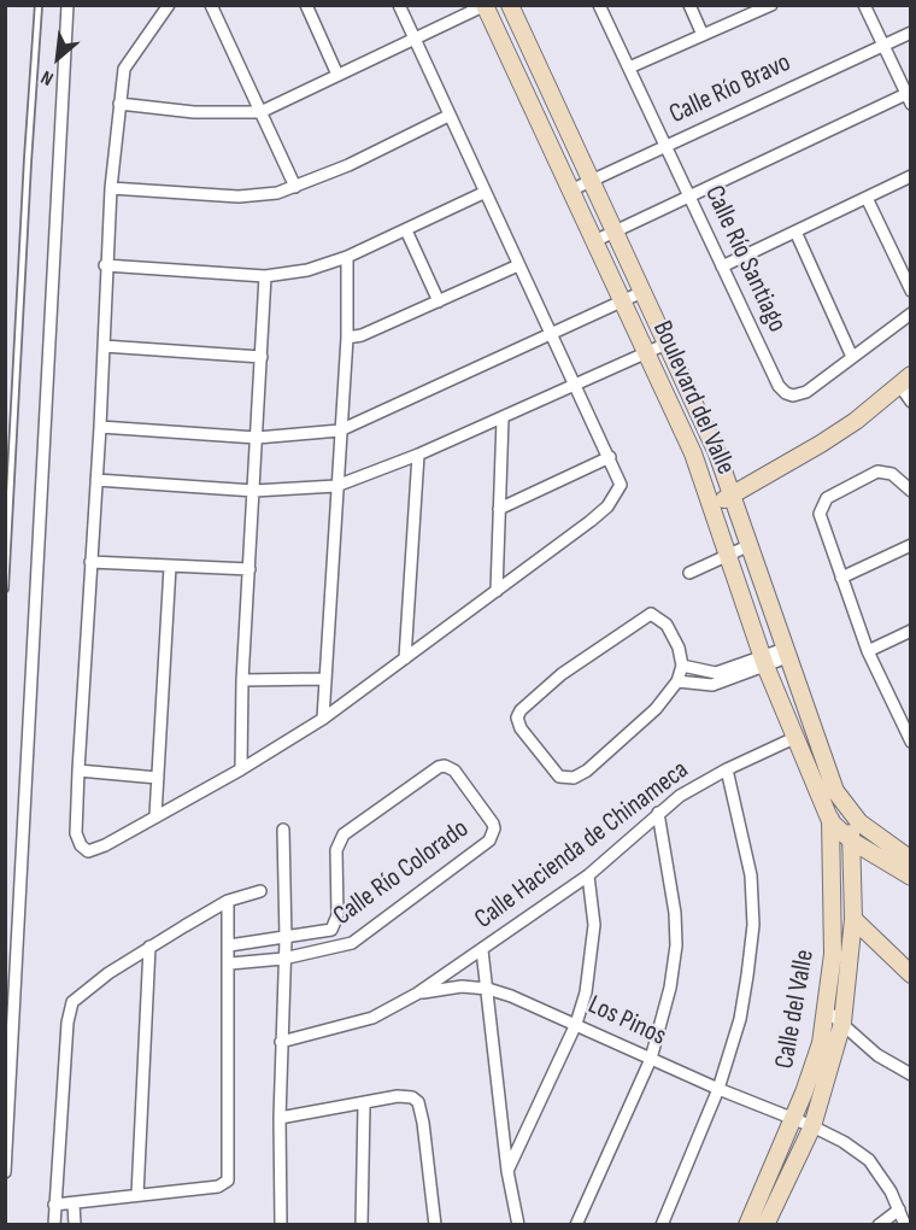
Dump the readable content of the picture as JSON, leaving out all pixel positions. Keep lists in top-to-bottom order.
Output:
{
  "streets": {
    "street": [
      "Calle Río Bravo",
      "Calle Río Santiago",
      "Boulevard del Valle",
      "Calle Hacienda de Chinameca",
      "Calle Río Colorado",
      "Calle del Valle",
      "Los Pinos"
    ]
  },
  "crossings": [
    ["Calle Río Bravo", "Calle Río Santiago"],
    ["Calle Río Bravo", "Boulevard del Valle"],
    ["Boulevard del Valle", "Calle Hacienda de Chinameca"],
    ["Boulevard del Valle", "Calle del Valle"],
    ["Calle Hacienda de Chinameca", "Los Pinos"],
    ["Calle del Valle", "Los Pinos"]
  ],
  "north": "bottom left"
}
